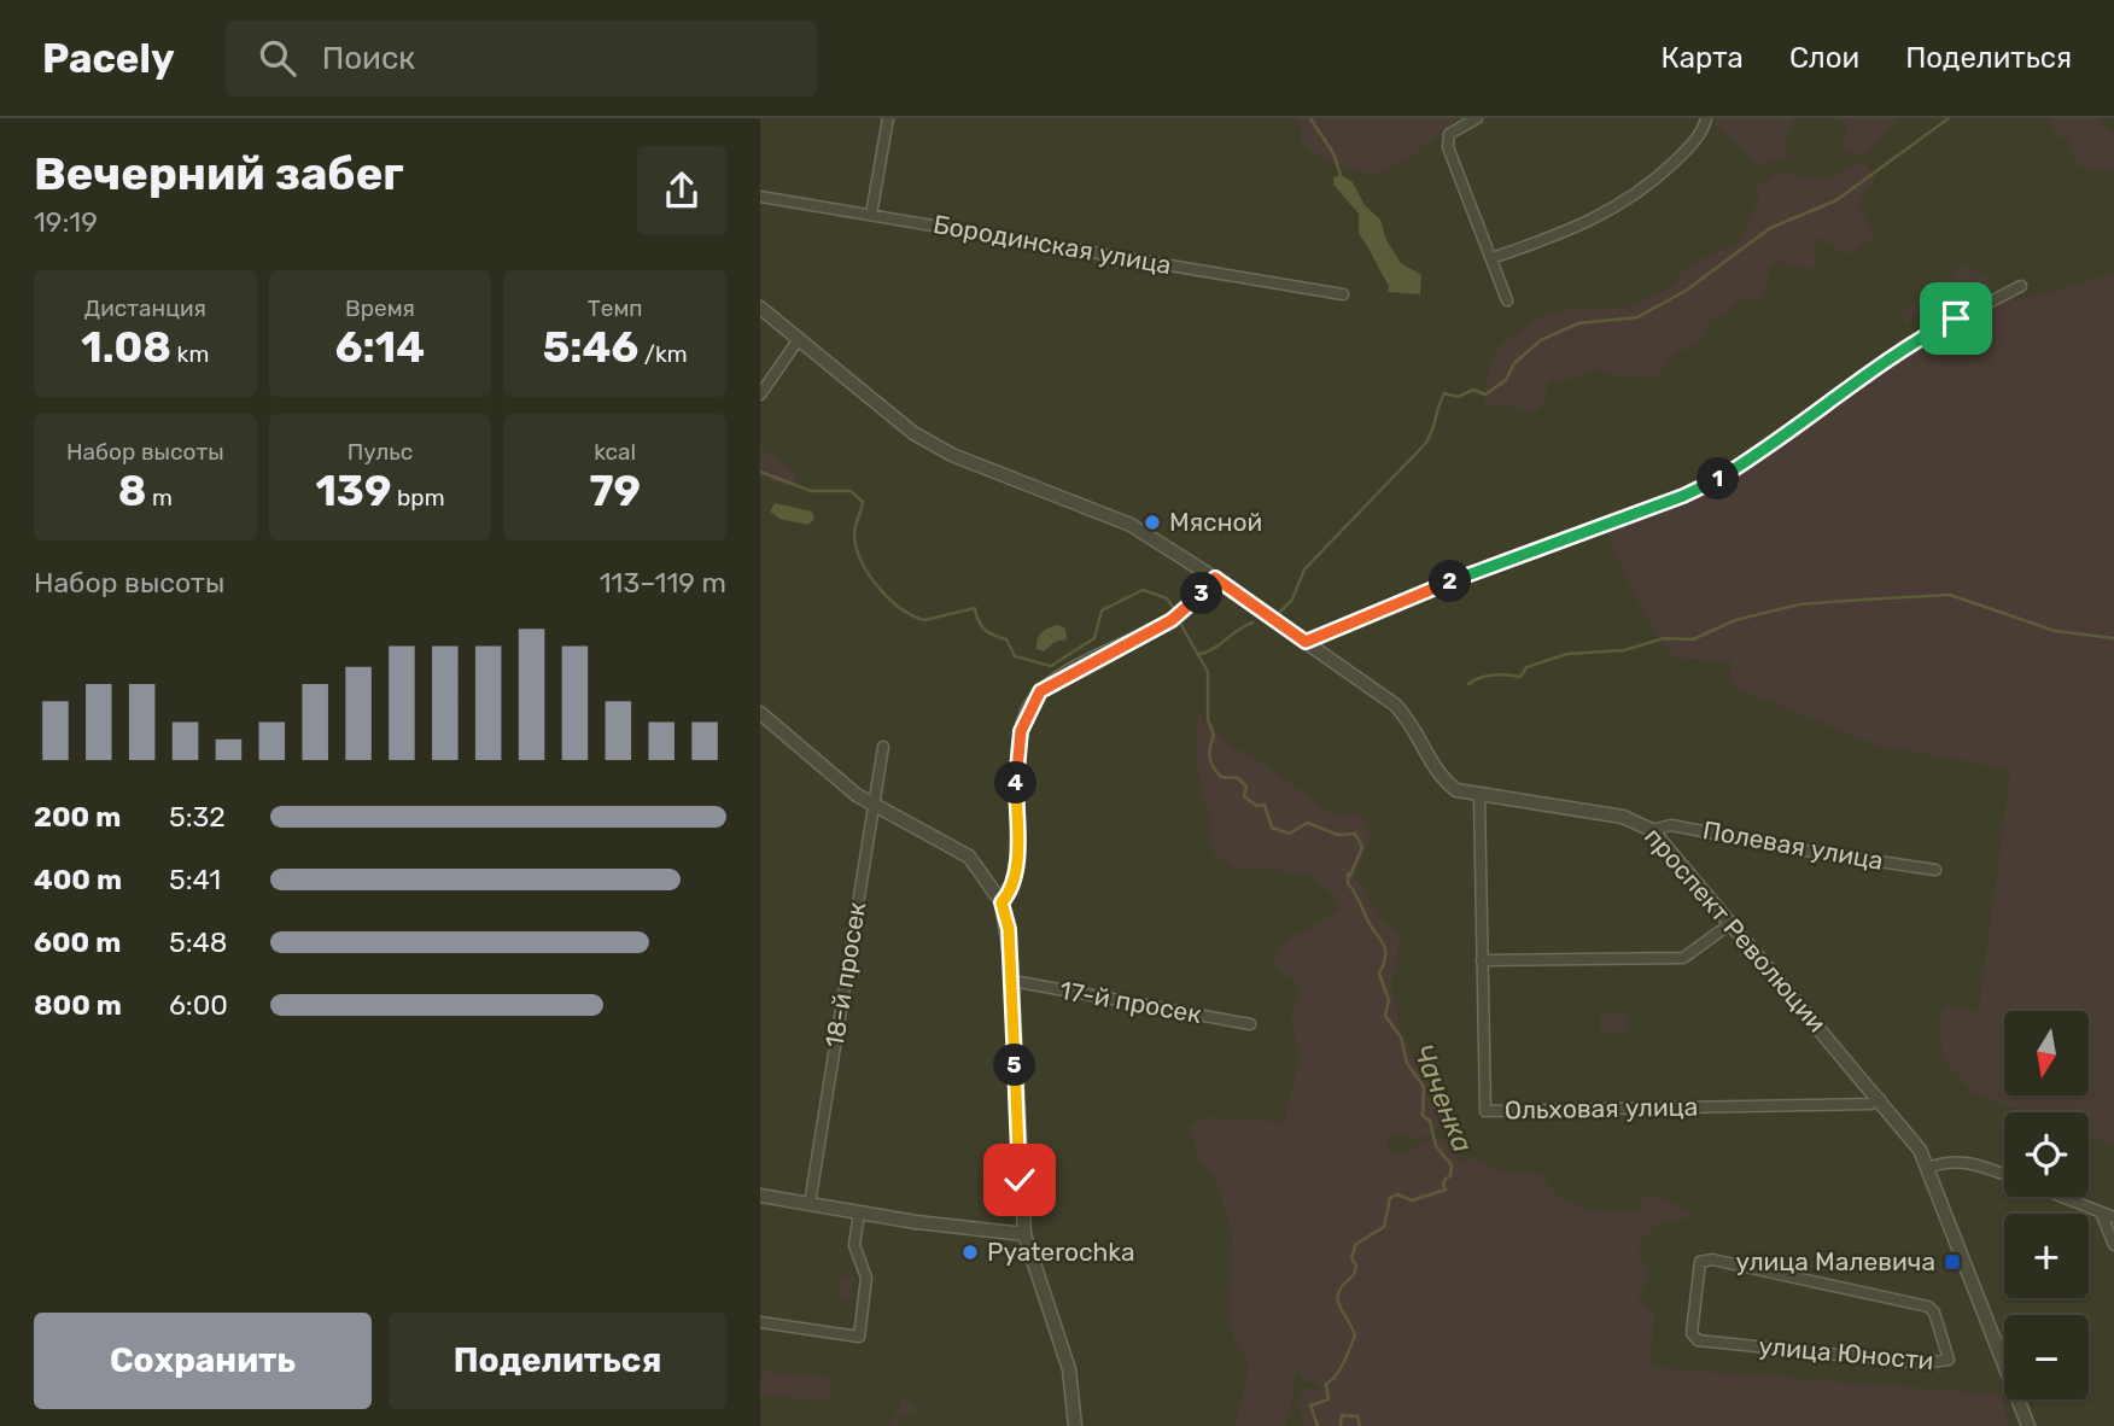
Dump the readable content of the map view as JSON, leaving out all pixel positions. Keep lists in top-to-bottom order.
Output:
{
  "streets": {
    "street": [
      "Бородинская улица",
      "Полевая улица",
      "проспект Революции",
      "18-й просек",
      "17-й просек",
      "Ольховая улица",
      "улица Юности"
    ]
  },
  "crossings": [
    ["Полевая улица", "проспект Революции"],
    ["проспект Революции", "Ольховая улица"]
  ],
  "water": ["Чаченка"],
  "places": {
    "other": ["Мясной", "Pyaterochka"],
    "transit": ["улица Малевича"]
  },
  "north": "bottom",
  "page": {
    "header": "Pacely",
    "search": "Поиск",
    "nav": ["Карта", "Слои", "Поделиться"],
    "heading": ["Вечерний забег", "19:19"],
    "stats": [
      ["Дистанция", "1.08 km"],
      ["Время", "6:14"],
      ["Темп", "5:46 /km"],
      ["Набор высоты", "8 m"],
      ["Пульс", "139 bpm"],
      ["kcal", "79"]
    ],
    "pins": [
      "1",
      "2",
      "3",
      "4",
      "5"
    ],
    "chart": ["Набор высоты", "113–119 m"],
    "list": [
      {
        "name": "200 m",
        "note": "5:32"
      },
      {
        "name": "400 m",
        "note": "5:41"
      },
      {
        "name": "600 m",
        "note": "5:48"
      },
      {
        "name": "800 m",
        "note": "6:00"
      }
    ],
    "map_buttons": ["+", "−"],
    "buttons": ["Сохранить", "Поделиться"]
  }
}
